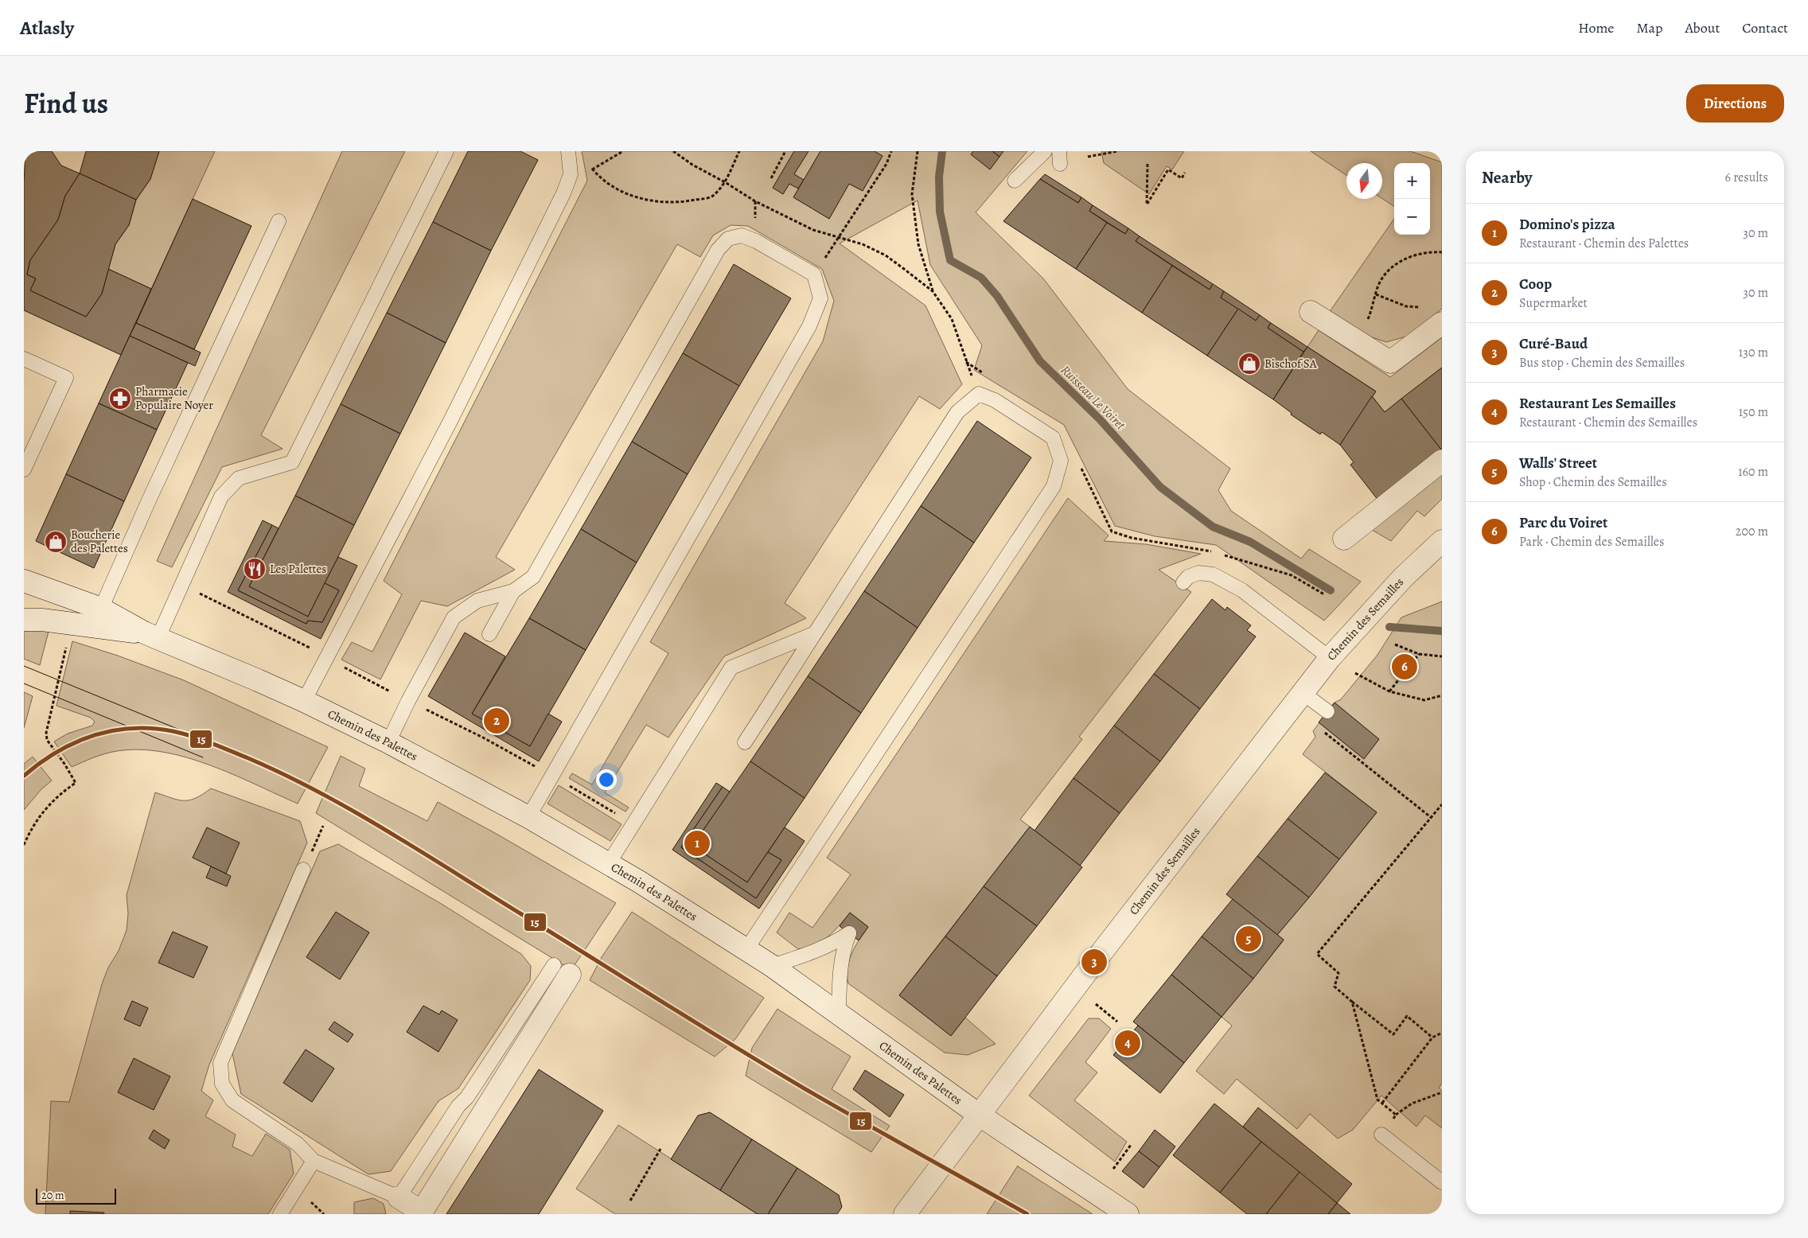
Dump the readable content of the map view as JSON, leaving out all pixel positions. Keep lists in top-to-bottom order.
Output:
{
  "streets": {
    "street": ["Chemin des Semailles", "Chemin des Palettes"]
  },
  "crossings": [
    ["Chemin des Semailles", "Chemin des Palettes"]
  ],
  "water": ["Ruisseau Le Voiret"],
  "places": {
    "shop": ["Bischof SA", "Boucherie des Palettes"],
    "pharmacy": ["Pharmacie Populaire Noyer"],
    "restaurant": ["Les Palettes"]
  },
  "lines": ["transit line 15"],
  "scale_bar": "20 m",
  "north": "bottom",
  "page": {
    "header": "Atlasly",
    "nav": [
      "Home",
      "Map",
      "About",
      "Contact"
    ],
    "title": "Find us",
    "buttons": "Directions",
    "heading": ["Nearby", "6 results"],
    "map_buttons": ["+", "−"],
    "list": [
      {
        "mark": "1",
        "name": "Domino's pizza",
        "note": "Restaurant · Chemin des Palettes",
        "value": "30 m"
      },
      {
        "mark": "2",
        "name": "Coop",
        "note": "Supermarket",
        "value": "30 m"
      },
      {
        "mark": "3",
        "name": "Curé-Baud",
        "note": "Bus stop · Chemin des Semailles",
        "value": "130 m"
      },
      {
        "mark": "4",
        "name": "Restaurant Les Semailles",
        "note": "Restaurant · Chemin des Semailles",
        "value": "150 m"
      },
      {
        "mark": "5",
        "name": "Walls' Street",
        "note": "Shop · Chemin des Semailles",
        "value": "160 m"
      },
      {
        "mark": "6",
        "name": "Parc du Voiret",
        "note": "Park · Chemin des Semailles",
        "value": "200 m"
      }
    ],
    "pins": [
      "6",
      "2",
      "1",
      "5",
      "3",
      "4"
    ],
    "scale": "20 m"
  }
}
